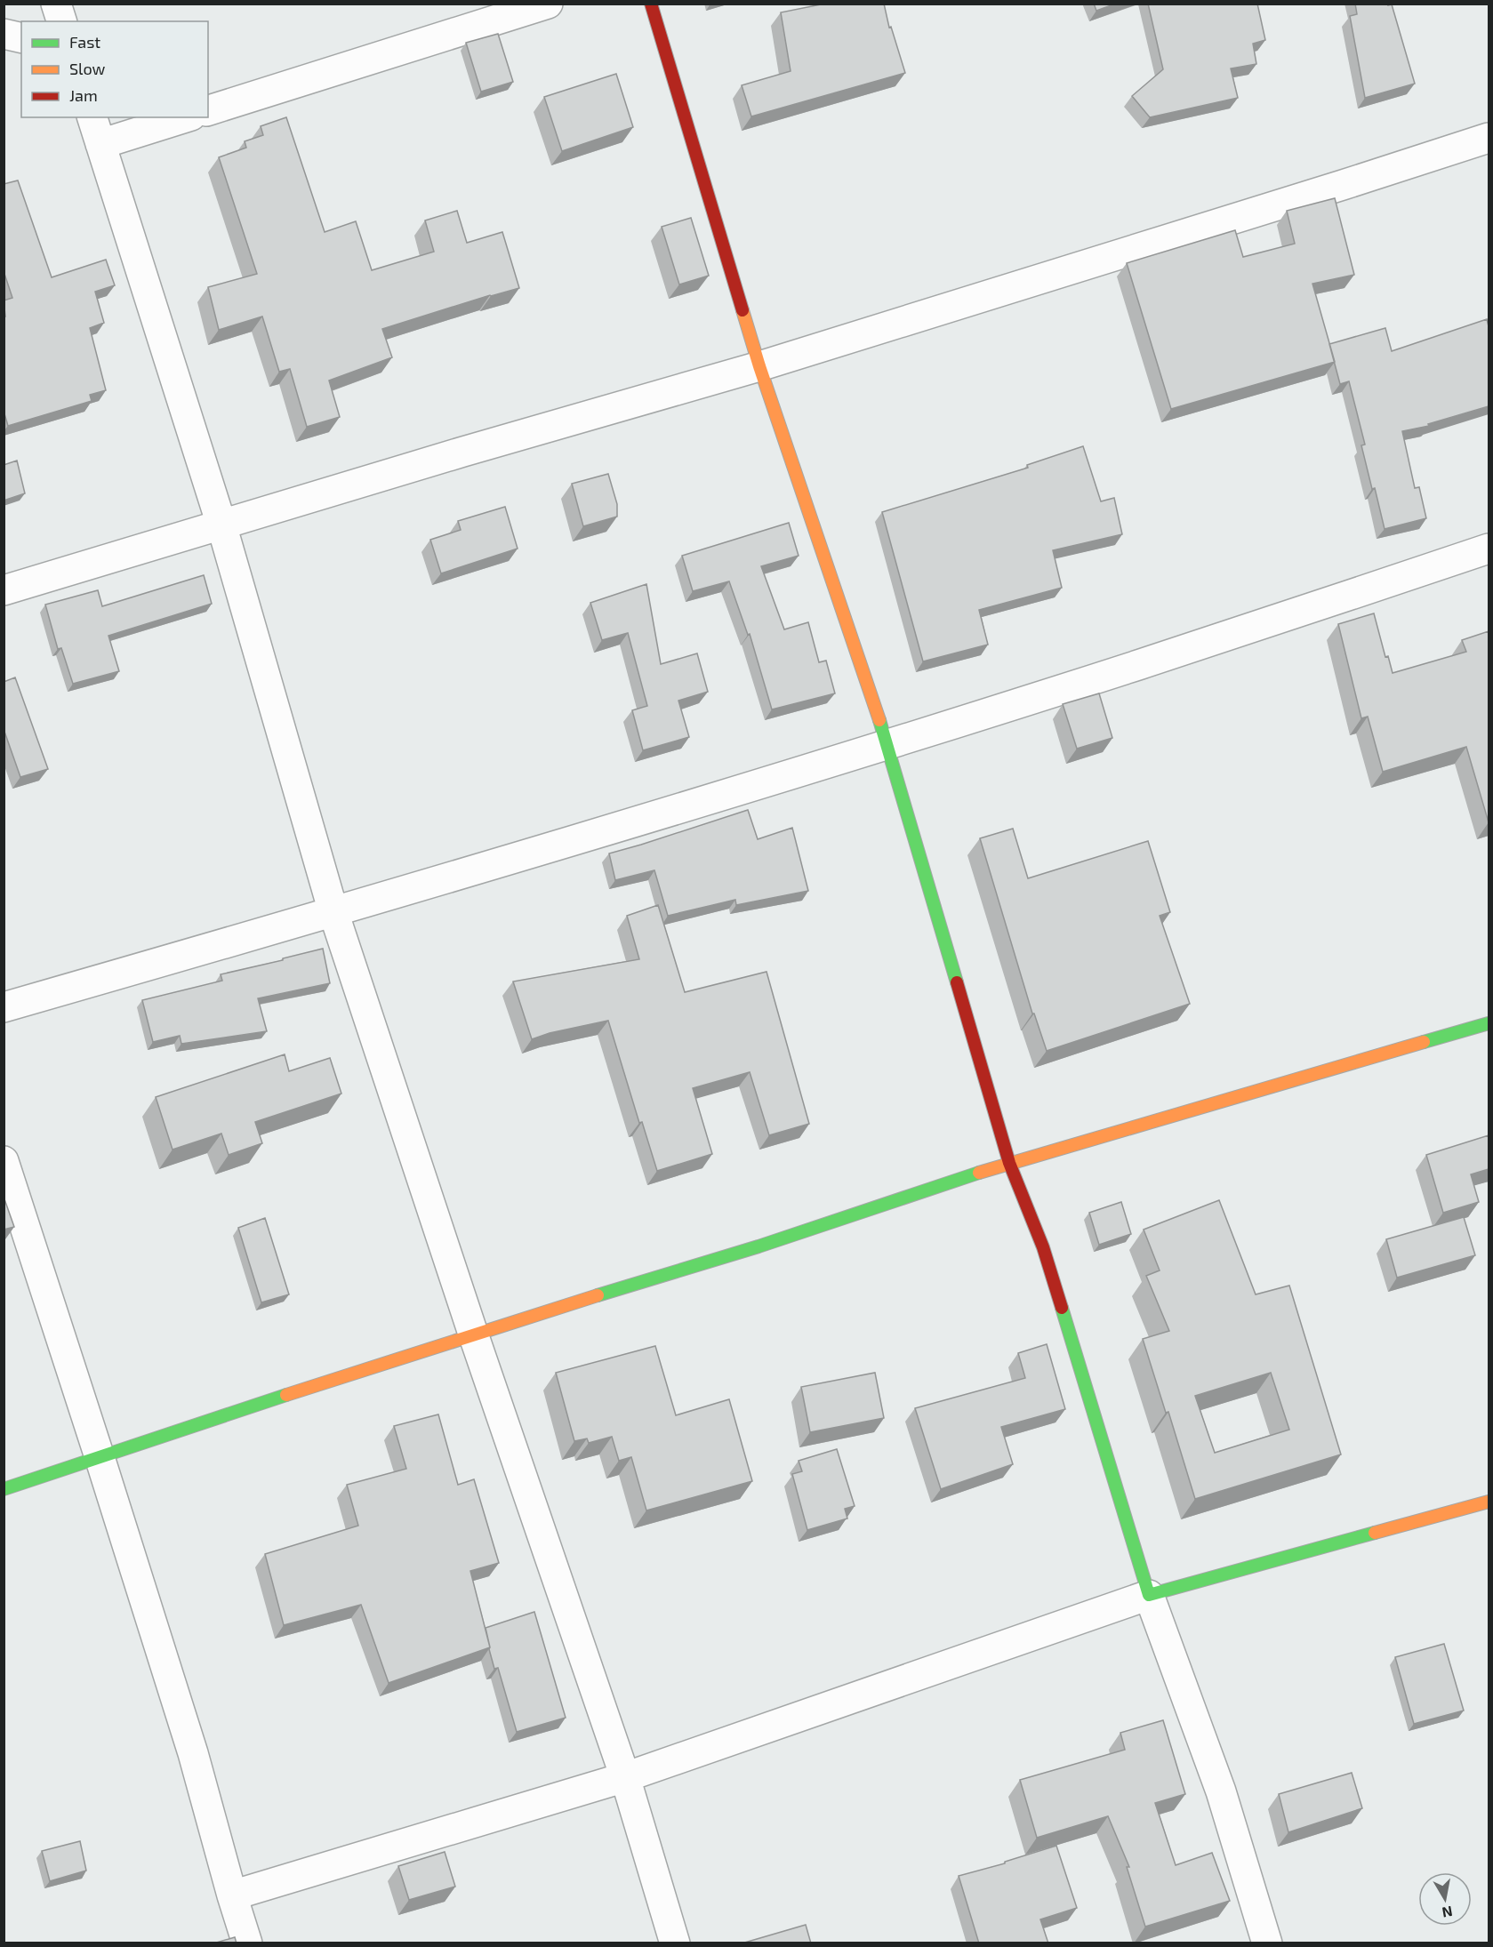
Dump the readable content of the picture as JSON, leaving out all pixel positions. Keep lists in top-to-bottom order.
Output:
{
  "legend": ["Fast", "Slow", "Jam"],
  "north": "bottom"
}
